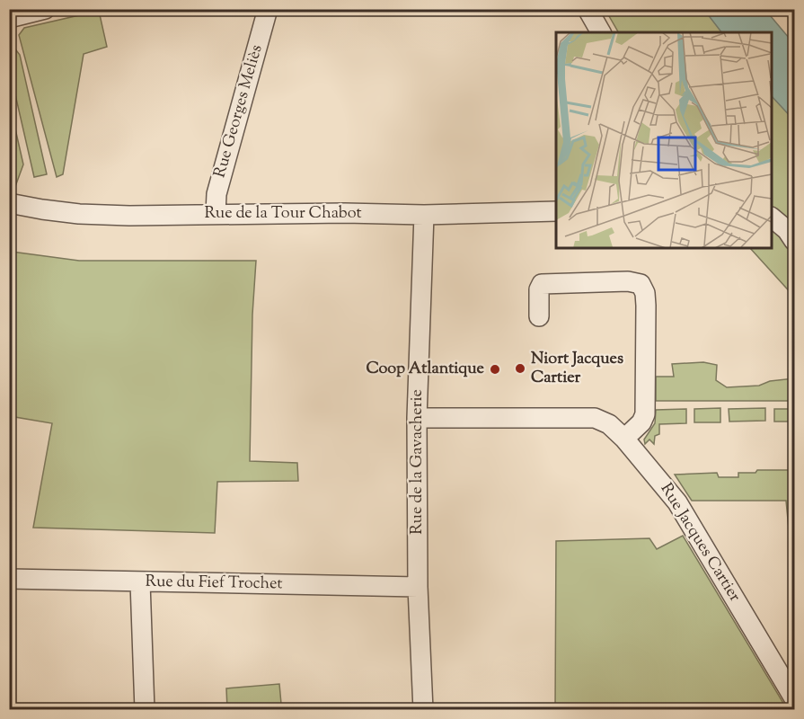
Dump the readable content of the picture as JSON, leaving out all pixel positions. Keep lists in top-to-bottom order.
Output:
{
  "streets": {
    "street": [
      "Rue Georges Meliès",
      "Rue de la Tour Chabot",
      "Rue de la Gavacherie",
      "Rue Jacques Cartier",
      "Rue du Fief Trochet"
    ]
  },
  "crossings": [
    ["Rue Georges Meliès", "Rue de la Tour Chabot"],
    ["Rue de la Tour Chabot", "Rue de la Gavacherie"],
    ["Rue de la Gavacherie", "Rue Jacques Cartier"],
    ["Rue de la Gavacherie", "Rue du Fief Trochet"]
  ],
  "places": ["Niort Jacques Cartier", "Coop Atlantique"]
}
